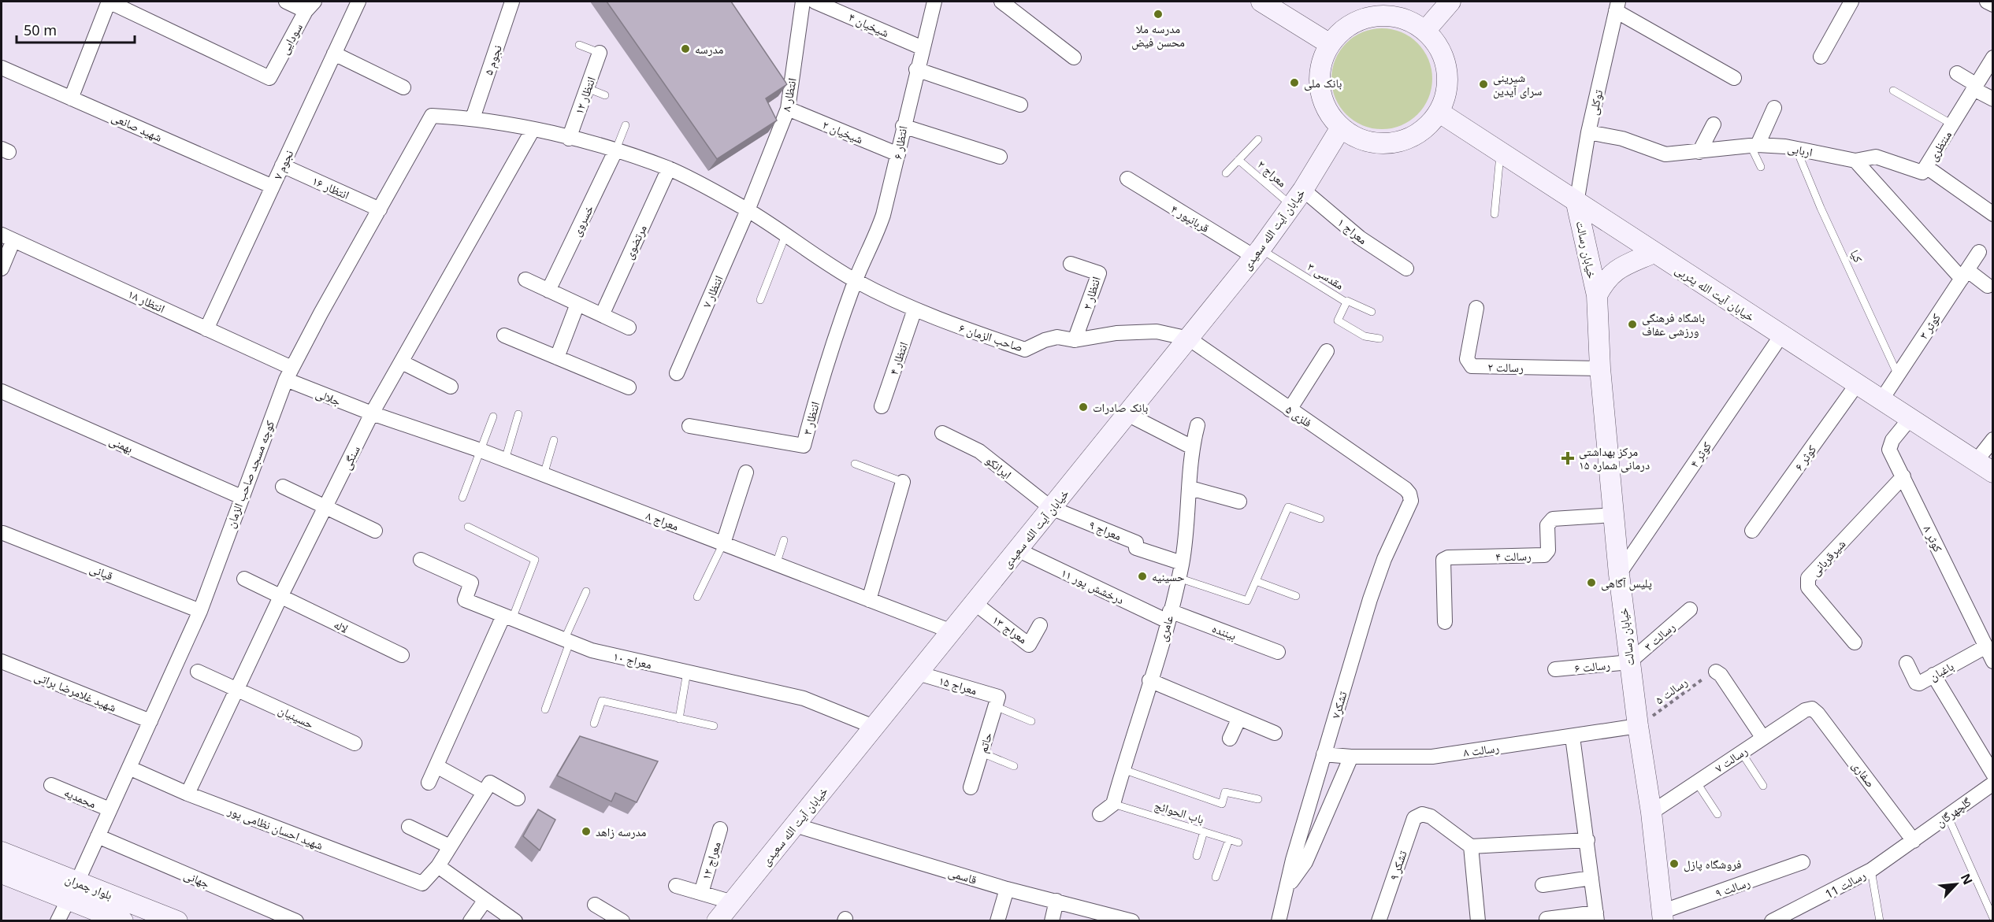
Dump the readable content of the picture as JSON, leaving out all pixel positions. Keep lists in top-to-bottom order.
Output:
{
  "streets": {
    "main road": [
      "خیابان آیت الله سعیدی",
      "خیابان رسالت",
      "خیابان آیت الله یثربی",
      "بلوار چمران"
    ],
    "street": [
      "شیخیان ۴",
      "سودایی",
      "نجوم ۵",
      "انتظار ۸",
      "انتظار ۱۲",
      "توکلی",
      "شهید صانعی",
      "شیخیان ۲",
      "انتظار ۶",
      "منتظری",
      "اربابی",
      "نجوم ۷",
      "انتظار ۱۶",
      "قربانپور ۴",
      "خسروی",
      "معراج ۱",
      "مرتضوی",
      "انتظار ۷",
      "انتظار ۲",
      "انتظار ۱۸",
      "کوثر ۳",
      "صاحب الزمان ۶",
      "انتظار ۴",
      "رسالت ۲",
      "جلالی",
      "فلزی ۵",
      "انتظار ۳",
      "بهمنی",
      "کوثر ۴",
      "سنگی",
      "کوثر ۶",
      "ایرانکو",
      "کوچه مسجد صاحب الزمان",
      "معراج ۸",
      "معراج ۹",
      "کوثر ۸",
      "رسالت ۴",
      "شیرقربانی",
      "قپانی",
      "درخشش پور ۱۱",
      "لاله",
      "عامری",
      "معراج ۱۳",
      "بیننده",
      "رسالت ۳",
      "معراج ۱۰",
      "رسالت ۶",
      "باغبان",
      "معراج ۱۵",
      "شهید غلامرضا براتی",
      "تشکر۷",
      "حسینیان",
      "حاتم",
      "رسالت ۸",
      "رسالت ۷",
      "صفاری",
      "محمدیه",
      "گلچهرگان",
      "شهید احسان نظامی پور",
      "معراج ۱۲",
      "تشکر ۹",
      "قاسمی",
      "جهانی",
      "رسالت 11",
      "رسالت ۹"
    ],
    "lane": [
      "معراج ۲",
      "کیا",
      "مقدسی ۳",
      "باب الحوائج"
    ],
    "path": ["رسالت ۵"]
  },
  "crossings": [
    ["شیخیان ۴", "انتظار ۶"],
    ["نجوم ۵", "صاحب الزمان ۶"],
    ["نجوم ۵", "کوچه مسجد صاحب الزمان"],
    ["انتظار ۸", "شیخیان ۲"],
    ["انتظار ۸", "انتظار ۷"],
    ["انتظار ۸", "صاحب الزمان ۶"],
    ["انتظار ۱۲", "صاحب الزمان ۶"],
    ["توکلی", "اربابی"],
    ["توکلی", "خیابان رسالت"],
    ["توکلی", "خیابان آیت الله یثربی"],
    ["شهید صانعی", "نجوم ۷"],
    ["شیخیان ۲", "انتظار ۶"],
    ["انتظار ۶", "صاحب الزمان ۶"],
    ["انتظار ۶", "انتظار ۳"],
    ["منتظری", "اربابی"],
    ["اربابی", "کیا"],
    ["نجوم ۷", "انتظار ۱۶"],
    ["نجوم ۷", "انتظار ۱۸"],
    ["معراج ۲", "خیابان آیت الله سعیدی"],
    ["معراج ۲", "معراج ۱"],
    ["انتظار ۱۶", "کوچه مسجد صاحب الزمان"],
    ["قربانپور ۴", "خیابان آیت الله سعیدی"],
    ["قربانپور ۴", "مقدسی ۳"],
    ["خسروی", "صاحب الزمان ۶"],
    ["خیابان آیت الله سعیدی", "معراج ۱"],
    ["خیابان آیت الله سعیدی", "مقدسی ۳"],
    ["خیابان آیت الله سعیدی", "خیابان آیت الله یثربی"],
    ["خیابان آیت الله سعیدی", "صاحب الزمان ۶"],
    ["خیابان آیت الله سعیدی", "فلزی ۵"],
    ["خیابان آیت الله سعیدی", "ایرانکو"],
    ["خیابان آیت الله سعیدی", "معراج ۸"],
    ["خیابان آیت الله سعیدی", "معراج ۹"],
    ["خیابان آیت الله سعیدی", "درخشش پور ۱۱"],
    ["خیابان آیت الله سعیدی", "معراج ۱۳"],
    ["خیابان آیت الله سعیدی", "معراج ۱۰"],
    ["خیابان آیت الله سعیدی", "معراج ۱۵"],
    ["خیابان آیت الله سعیدی", "معراج ۱۲"],
    ["خیابان آیت الله سعیدی", "قاسمی"],
    ["مرتضوی", "صاحب الزمان ۶"],
    ["خیابان رسالت", "خیابان آیت الله یثربی"],
    ["خیابان رسالت", "رسالت ۲"],
    ["خیابان رسالت", "کوثر ۴"],
    ["خیابان رسالت", "رسالت ۴"],
    ["خیابان رسالت", "رسالت ۳"],
    ["خیابان رسالت", "رسالت ۶"],
    ["خیابان رسالت", "رسالت ۵"],
    ["خیابان رسالت", "رسالت ۸"],
    ["خیابان رسالت", "رسالت ۷"],
    ["خیابان رسالت", "رسالت ۹"],
    ["کیا", "کوثر ۳"],
    ["انتظار ۷", "صاحب الزمان ۶"],
    ["انتظار ۲", "صاحب الزمان ۶"],
    ["خیابان آیت الله یثربی", "کوثر ۳"],
    ["خیابان آیت الله یثربی", "کوثر ۴"],
    ["خیابان آیت الله یثربی", "کوثر ۶"],
    ["خیابان آیت الله یثربی", "کوثر ۸"],
    ["انتظار ۱۸", "جلالی"],
    ["انتظار ۱۸", "کوچه مسجد صاحب الزمان"],
    ["صاحب الزمان ۶", "انتظار ۴"],
    ["صاحب الزمان ۶", "فلزی ۵"],
    ["صاحب الزمان ۶", "انتظار ۳"],
    ["صاحب الزمان ۶", "سنگی"],
    ["صاحب الزمان ۶", "کوچه مسجد صاحب الزمان"],
    ["جلالی", "سنگی"],
    ["جلالی", "کوچه مسجد صاحب الزمان"],
    ["جلالی", "معراج ۸"],
    ["فلزی ۵", "تشکر۷"],
    ["بهمنی", "کوچه مسجد صاحب الزمان"],
    ["سنگی", "معراج ۸"],
    ["سنگی", "لاله"],
    ["سنگی", "حسینیان"],
    ["سنگی", "شهید احسان نظامی پور"],
    ["ایرانکو", "معراج ۹"],
    ["کوچه مسجد صاحب الزمان", "قپانی"],
    ["کوچه مسجد صاحب الزمان", "شهید غلامرضا براتی"],
    ["کوچه مسجد صاحب الزمان", "محمدیه"],
    ["کوچه مسجد صاحب الزمان", "شهید احسان نظامی پور"],
    ["کوچه مسجد صاحب الزمان", "جهانی"],
    ["کوچه مسجد صاحب الزمان", "بلوار چمران"],
    ["معراج ۹", "عامری"],
    ["کوثر ۸", "شیرقربانی"],
    ["کوثر ۸", "باغبان"],
    ["درخشش پور ۱۱", "عامری"],
    ["درخشش پور ۱۱", "بیننده"],
    ["عامری", "بیننده"],
    ["عامری", "باب الحوائج"],
    ["رسالت ۳", "رسالت ۶"],
    ["معراج ۱۵", "حاتم"],
    ["رسالت ۵", "رسالت ۸"],
    ["تشکر۷", "رسالت ۸"],
    ["رسالت ۷", "صفاری"],
    ["صفاری", "گلچهرگان"],
    ["صفاری", "رسالت 11"],
    ["گلچهرگان", "رسالت 11"]
  ],
  "places": {
    "other": [
      "مدرسه ملا محسن فیض",
      "مدرسه",
      "بانک ملی",
      "شیرینی سرای آیدین",
      "باشگاه فرهنگی ورزشی عفاف",
      "بانک صادرات",
      "حسینیه",
      "پلیس آگاهی",
      "مدرسه زاهد",
      "فروشگاه پازل"
    ],
    "health": ["مرکز بهداشتی درمانی شماره ۱۵"]
  },
  "scale_bar": "50 m",
  "north": "top right"
}
